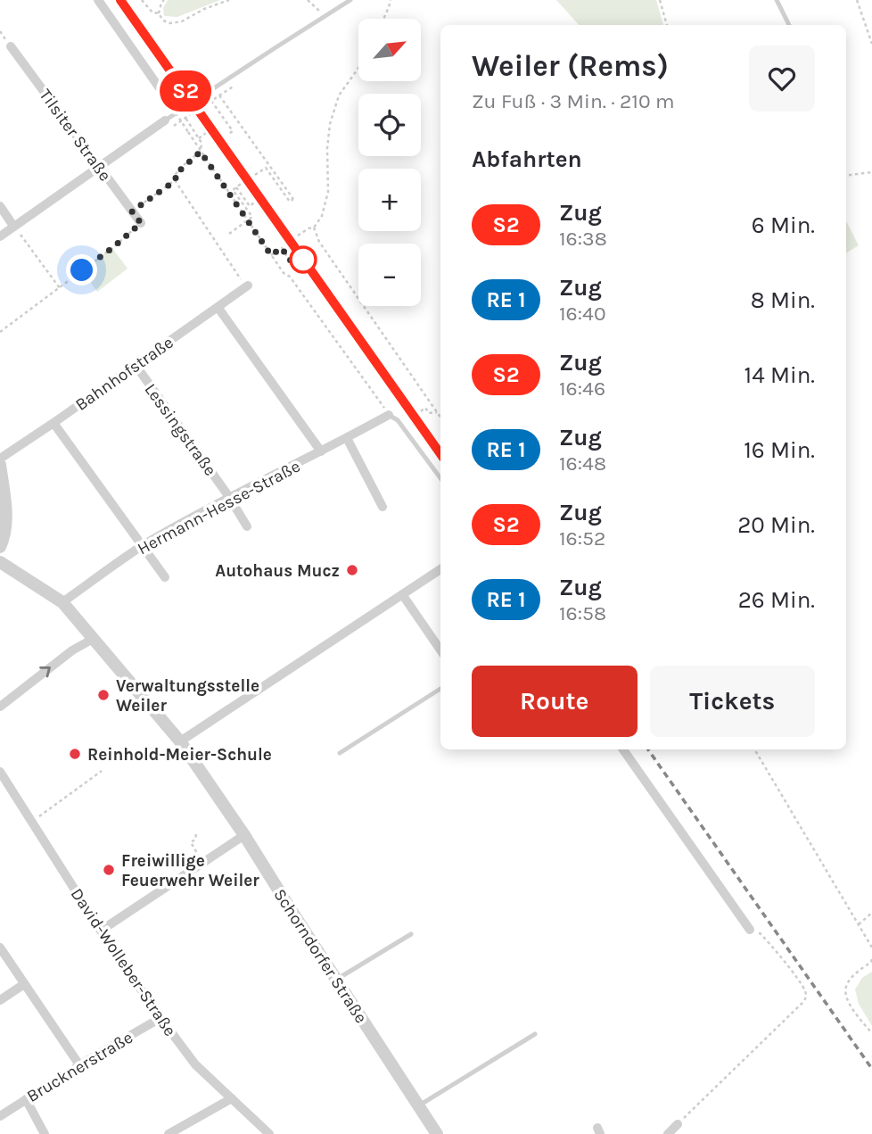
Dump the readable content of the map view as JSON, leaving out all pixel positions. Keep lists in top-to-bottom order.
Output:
{
  "streets": {
    "street": [
      "Tilsiter Straße",
      "Bahnhofstraße",
      "Lessingstraße",
      "Hermann-Hesse-Straße",
      "Schorndorfer Straße",
      "David-Wolleber-Straße",
      "Brucknerstraße"
    ]
  },
  "crossings": [
    ["Bahnhofstraße", "Lessingstraße"],
    ["Lessingstraße", "Hermann-Hesse-Straße"],
    ["Hermann-Hesse-Straße", "Schorndorfer Straße"],
    ["David-Wolleber-Straße", "Brucknerstraße"]
  ],
  "places": [
    "Autohaus Mucz",
    "Verwaltungsstelle Weiler",
    "Reinhold-Meier-Schule",
    "Freiwillige Feuerwehr Weiler"
  ],
  "north": "top right",
  "page": {
    "on_map": "S2",
    "map_buttons": ["+", "−"],
    "heading": [
      ["Weiler (Rems)", "Zu Fuß · 3 Min. · 210 m"],
      "Abfahrten"
    ],
    "list": [
      {
        "mark": "S2",
        "name": "Zug",
        "note": "16:38",
        "value": "6 Min."
      },
      {
        "mark": "RE 1",
        "name": "Zug",
        "note": "16:40",
        "value": "8 Min."
      },
      {
        "mark": "S2",
        "name": "Zug",
        "note": "16:46",
        "value": "14 Min."
      },
      {
        "mark": "RE 1",
        "name": "Zug",
        "note": "16:48",
        "value": "16 Min."
      },
      {
        "mark": "S2",
        "name": "Zug",
        "note": "16:52",
        "value": "20 Min."
      },
      {
        "mark": "RE 1",
        "name": "Zug",
        "note": "16:58",
        "value": "26 Min."
      }
    ],
    "buttons": ["Route", "Tickets"]
  }
}
